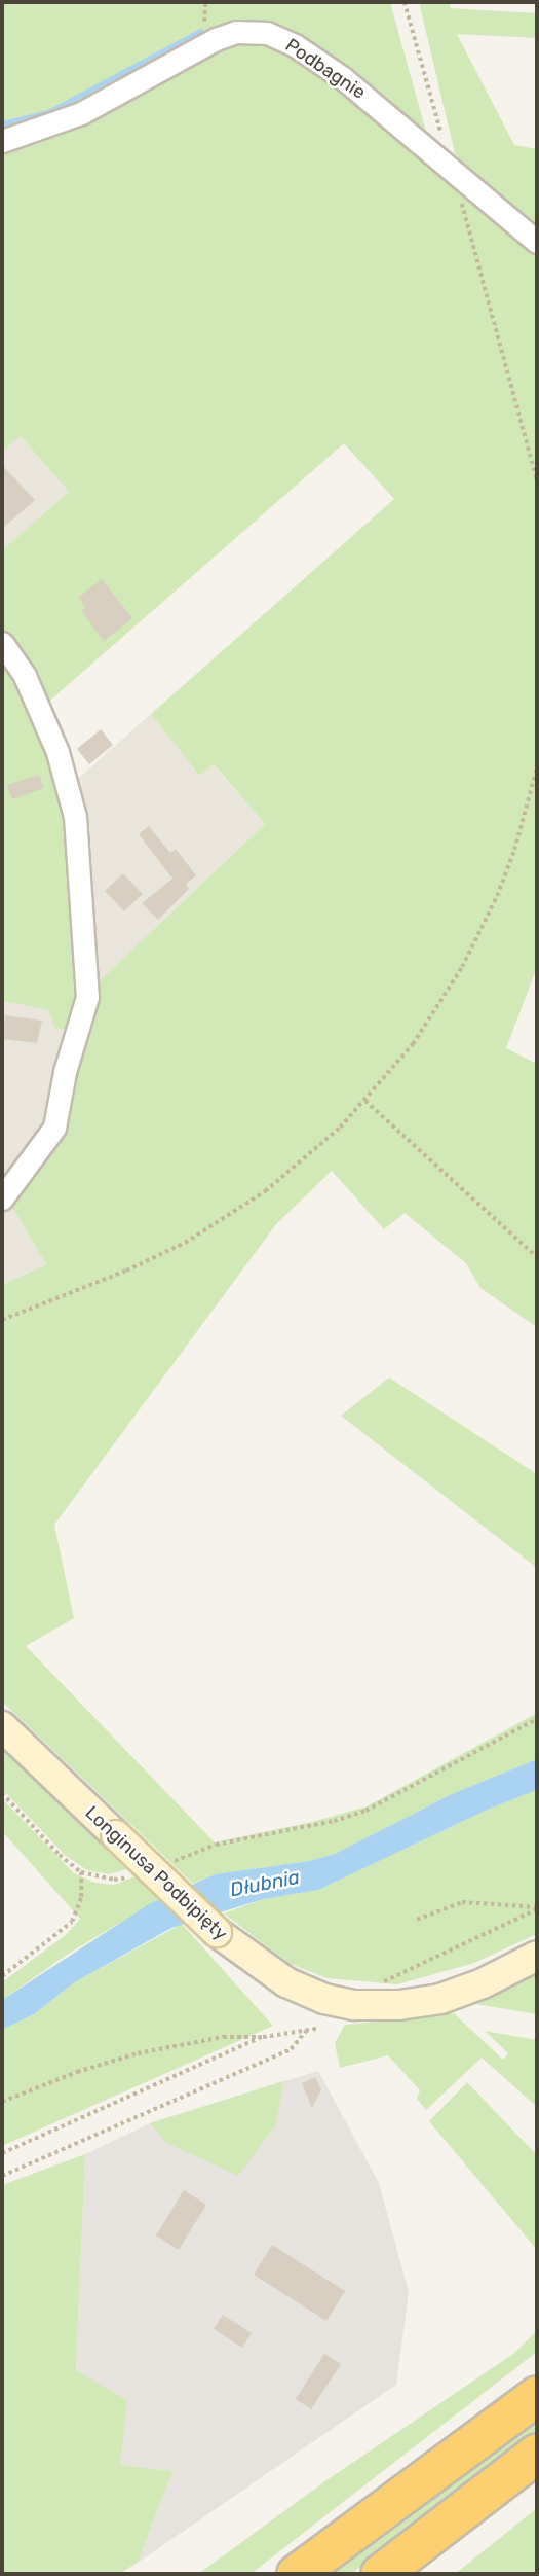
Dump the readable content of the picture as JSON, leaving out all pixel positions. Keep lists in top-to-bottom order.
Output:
{
  "streets": {
    "street": ["Podbagnie", "Longinusa Podbipięty"]
  },
  "water": ["Dłubnia"]
}
